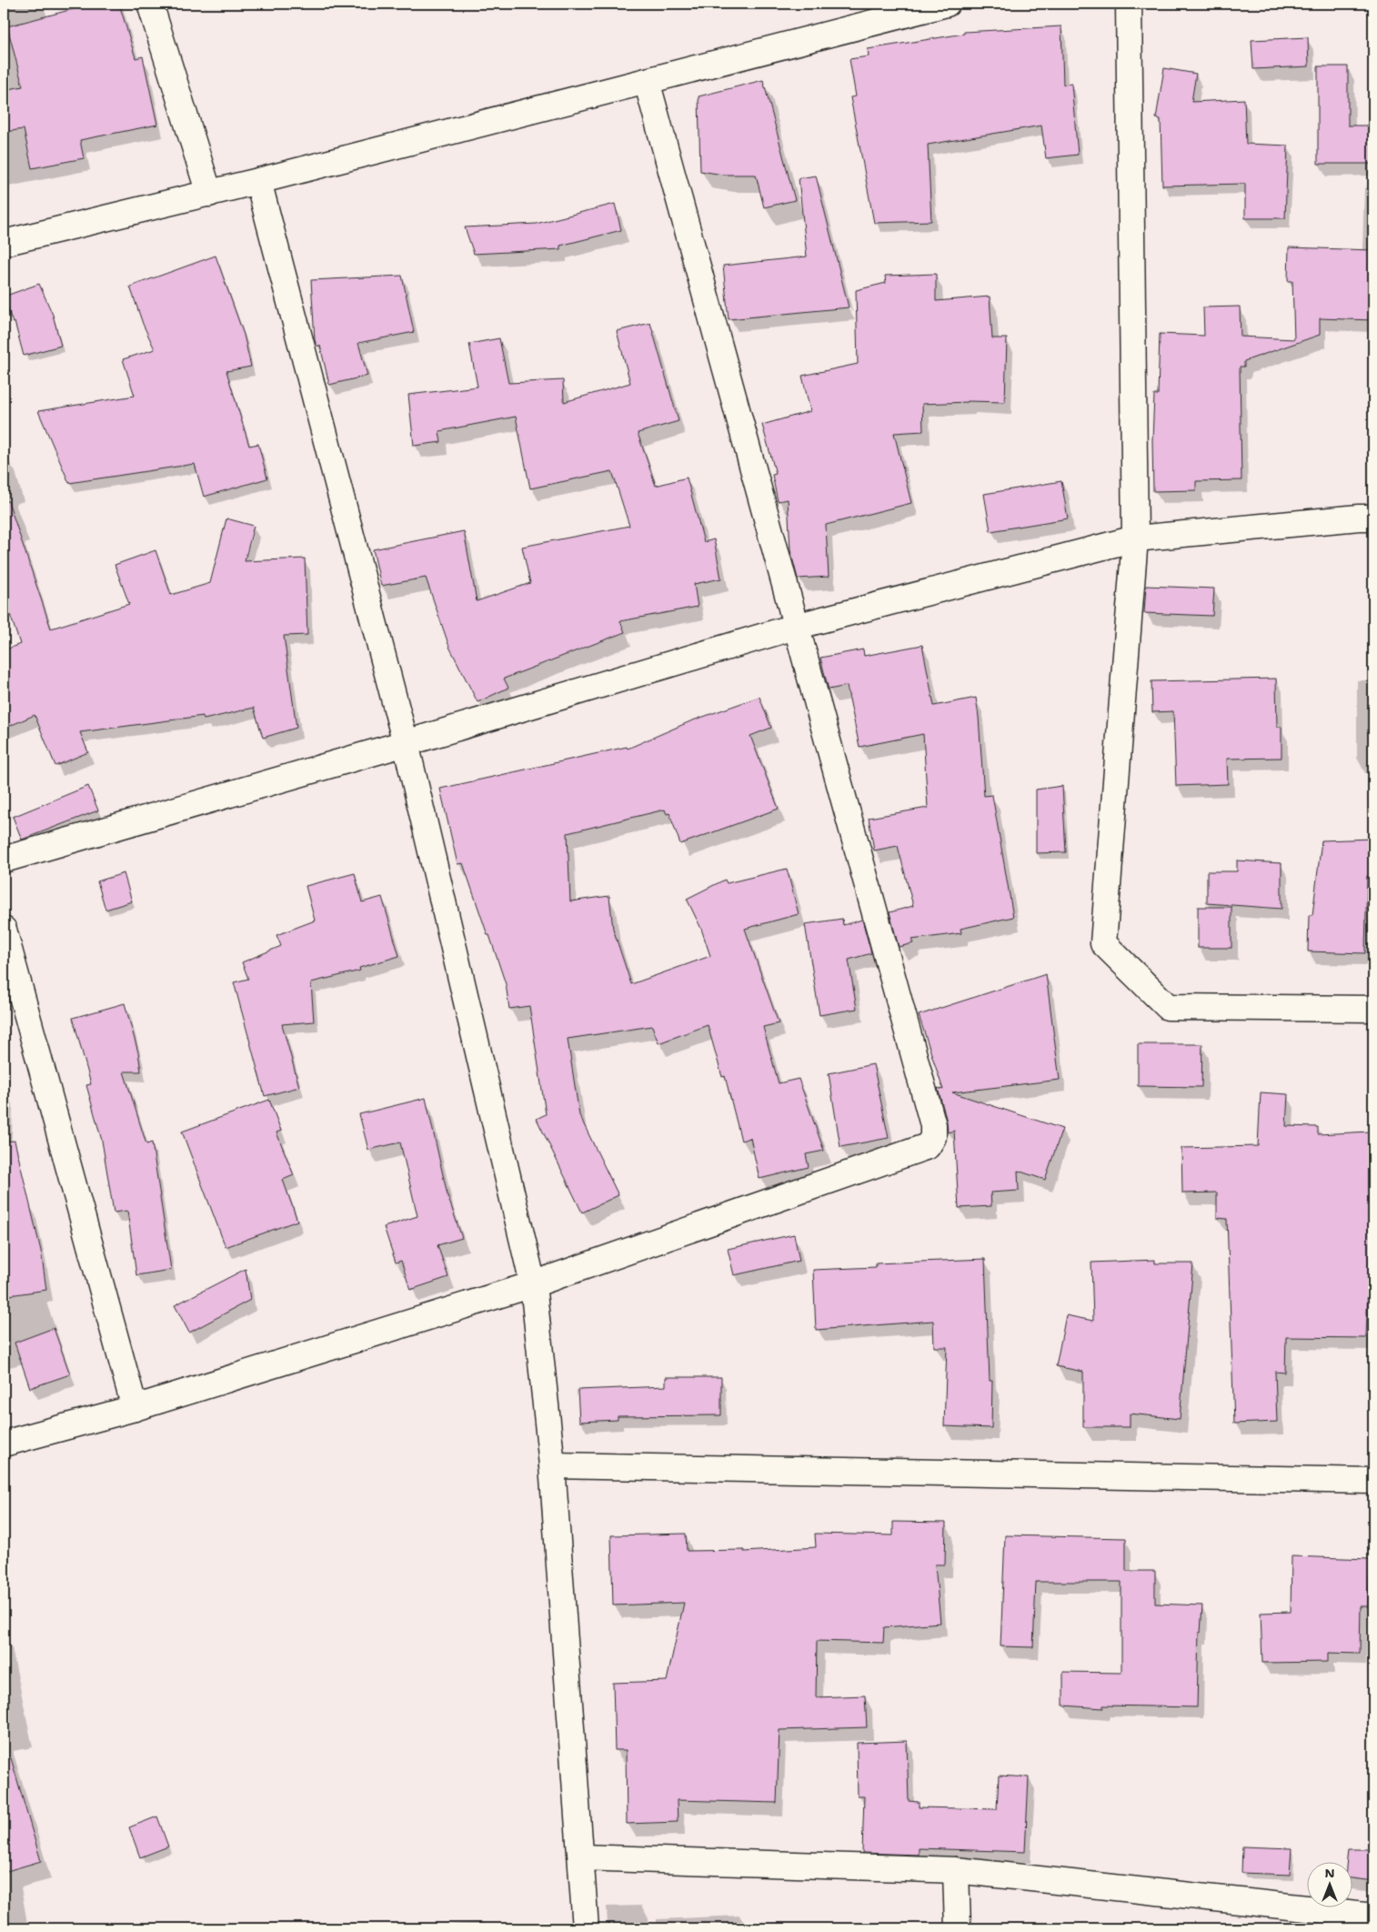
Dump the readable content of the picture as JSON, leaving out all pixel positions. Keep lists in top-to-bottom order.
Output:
{
  "north": "top"
}
